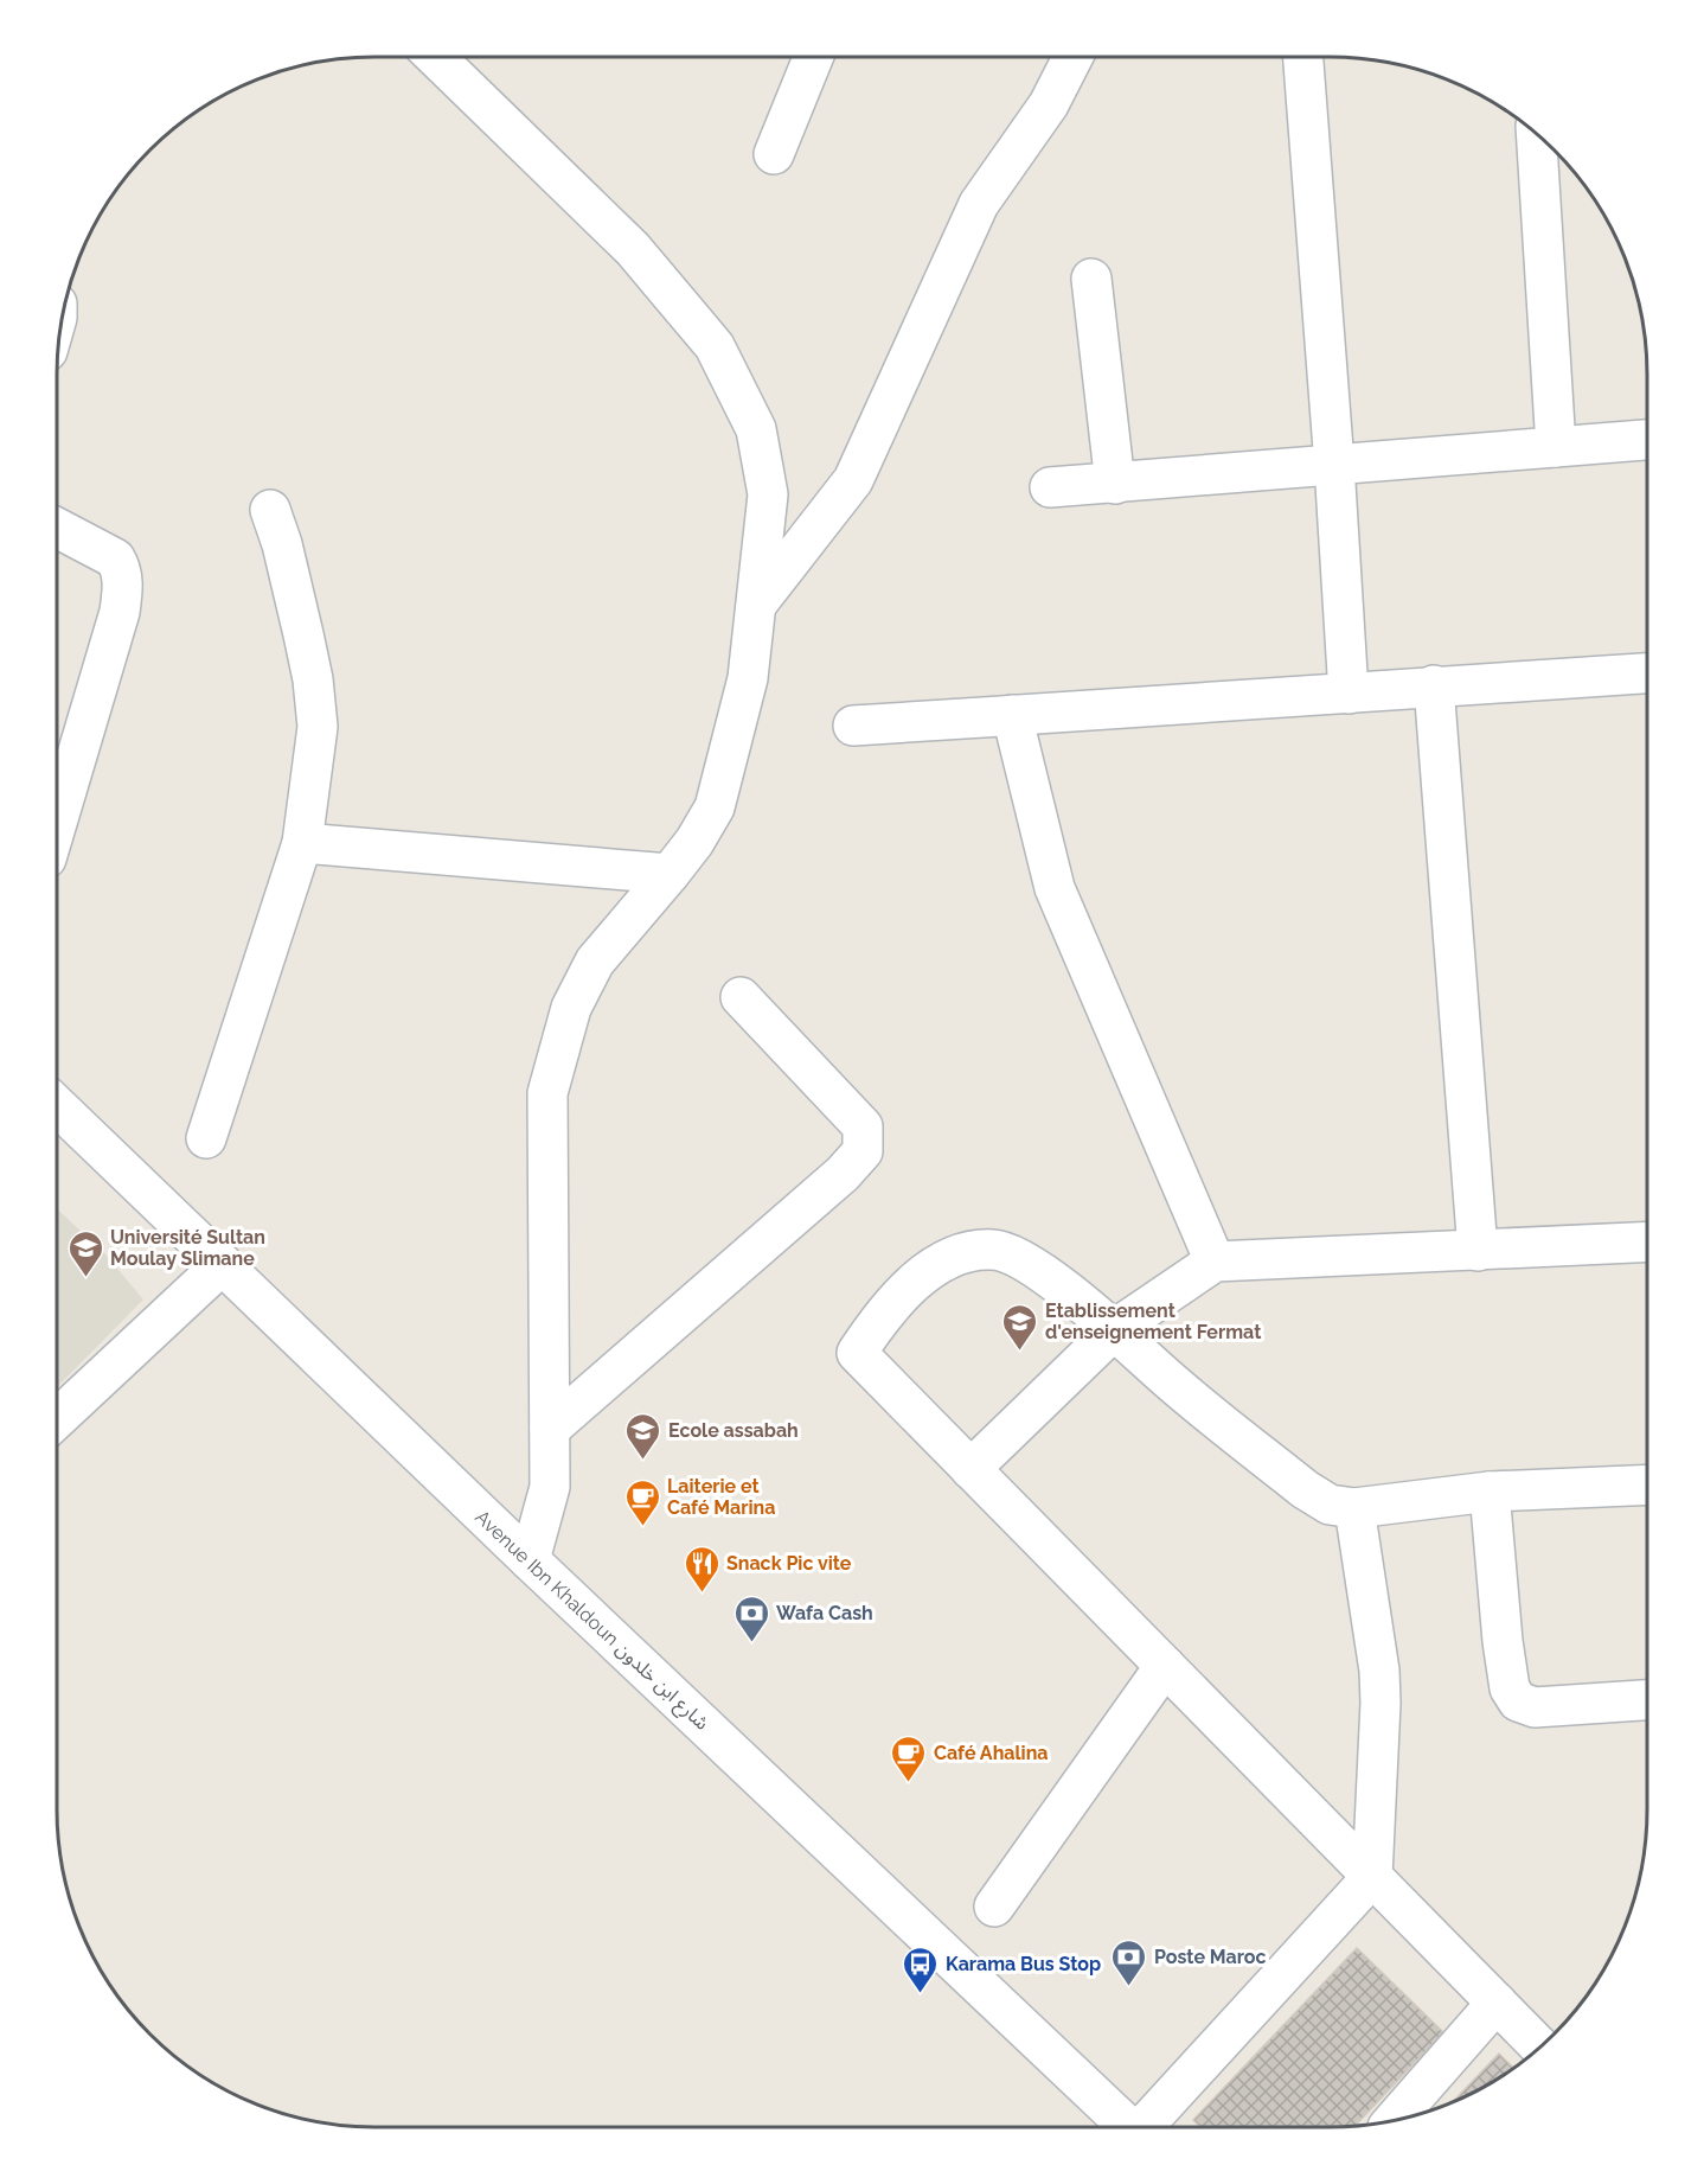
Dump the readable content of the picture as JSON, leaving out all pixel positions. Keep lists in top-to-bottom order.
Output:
{
  "streets": {
    "street": ["Avenue Ibn Khaldoun شارع ابن خلدون"]
  },
  "places": {
    "school or university": ["Université Sultan Moulay Slimane", "Etablissement d'enseignement Fermat", "Ecole assabah"],
    "cafe": ["Laiterie et Café Marina", "Café Ahalina"],
    "restaurant": ["Snack Pic vite"],
    "bank": ["Wafa Cash", "Poste Maroc"],
    "bus stop": ["Karama Bus Stop"]
  }
}
